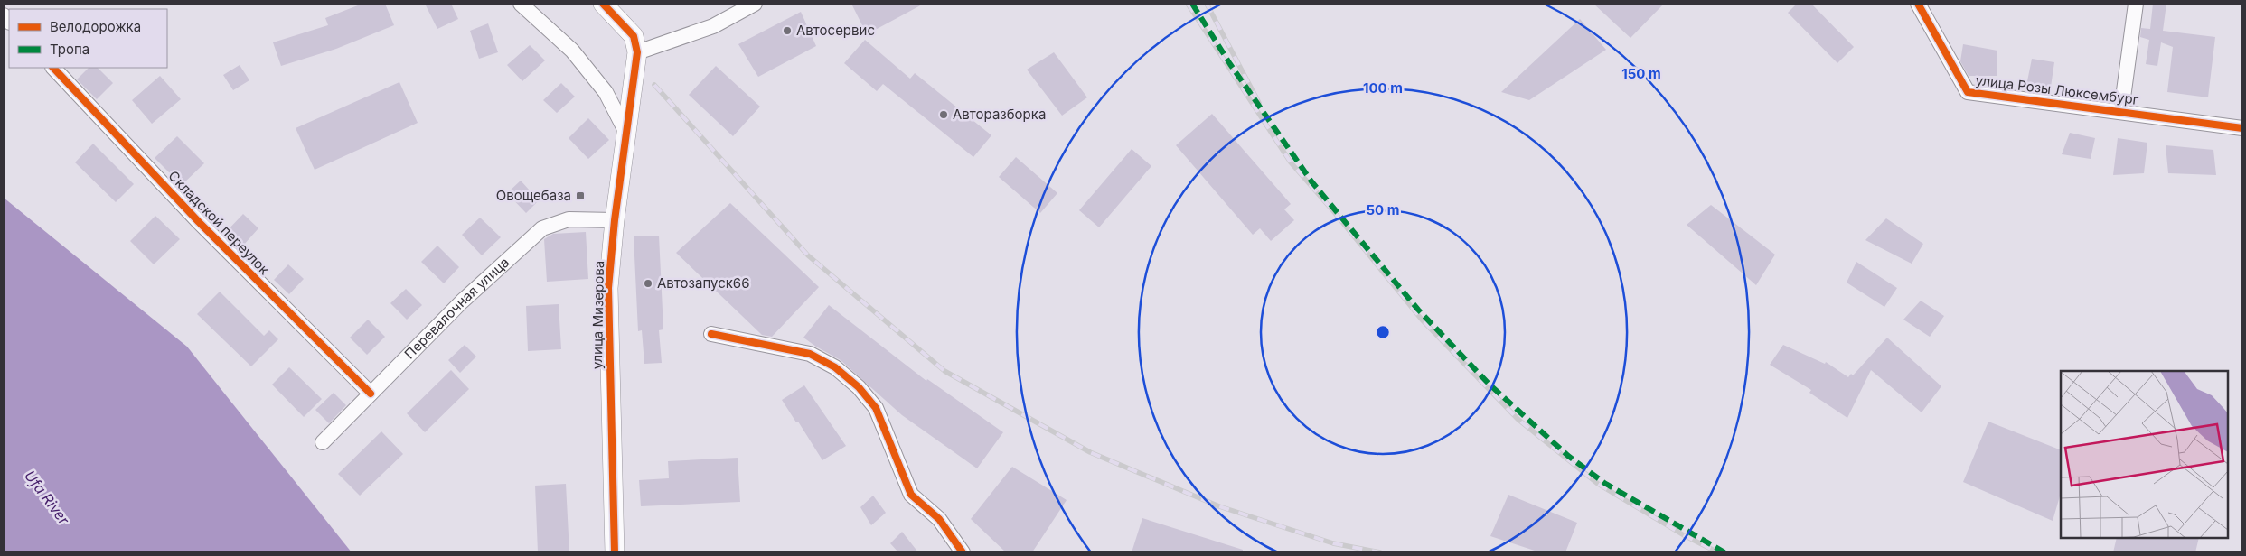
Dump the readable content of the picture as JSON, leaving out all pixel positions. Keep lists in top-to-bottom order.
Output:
{
  "streets": {
    "street": [
      "улица Розы Люксембург",
      "Складской переулок",
      "Перевалочная улица",
      "улица Мизерова"
    ]
  },
  "crossings": [
    ["Складской переулок", "Перевалочная улица"],
    ["Перевалочная улица", "улица Мизерова"]
  ],
  "water": ["Ufa River"],
  "places": {
    "other": ["Автосервис", "Авторазборка", "Автозапуск66"],
    "transit": ["Овощебаза"]
  },
  "legend": ["Велодорожка", "Тропа"],
  "rings": ["150 m", "100 m", "50 m"]
}
